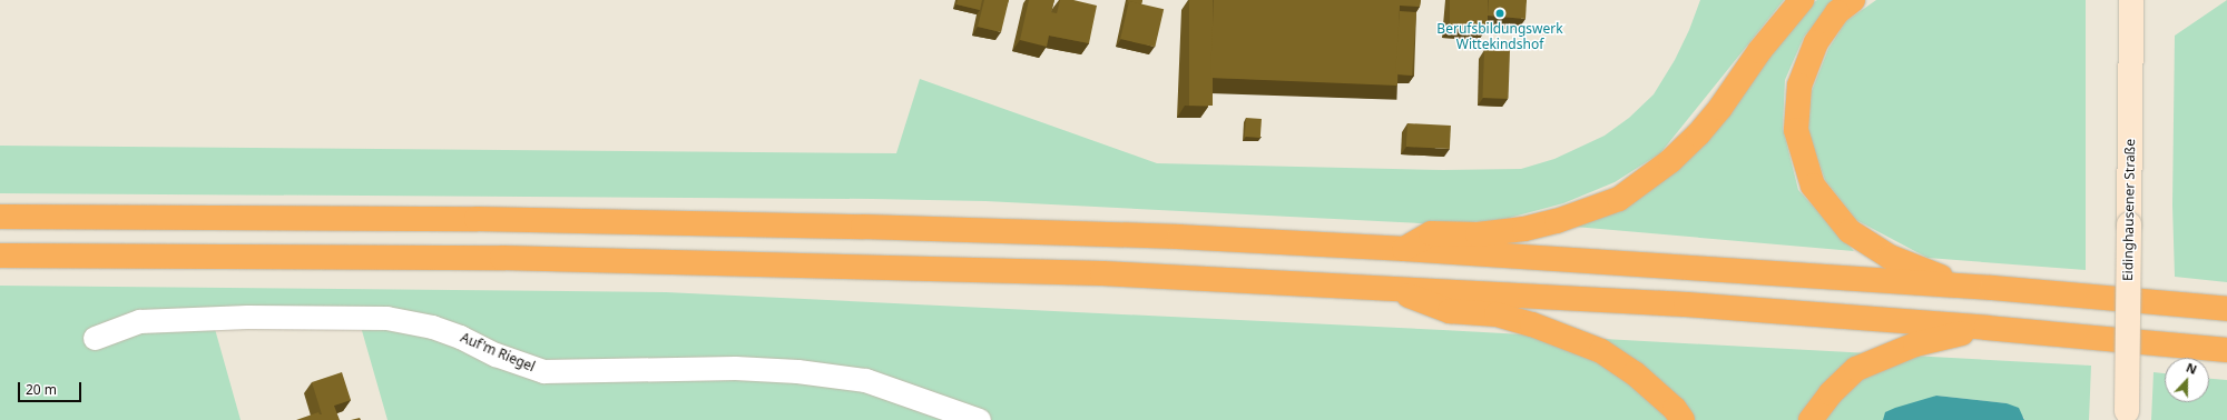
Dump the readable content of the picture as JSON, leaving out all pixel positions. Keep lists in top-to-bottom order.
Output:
{
  "streets": {
    "main road": ["Eidinghausener Straße"],
    "street": ["Auf'm Riegel"]
  },
  "places": ["Berufsbildungswerk Wittekindshof"],
  "scale_bar": "20 m",
  "north": "top"
}
